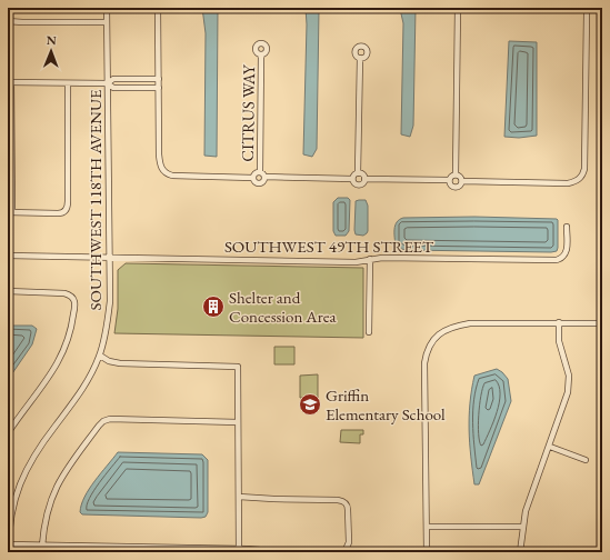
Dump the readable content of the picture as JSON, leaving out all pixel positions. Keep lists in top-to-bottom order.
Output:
{
  "streets": {
    "street": ["CITRUS WAY", "SOUTHWEST 118TH AVENUE", "SOUTHWEST 49TH STREET"]
  },
  "crossings": [
    ["SOUTHWEST 118TH AVENUE", "SOUTHWEST 49TH STREET"]
  ],
  "places": {
    "building": ["Shelter and Concession Area"],
    "school or university": ["Griffin Elementary School"]
  },
  "north": "top"
}
